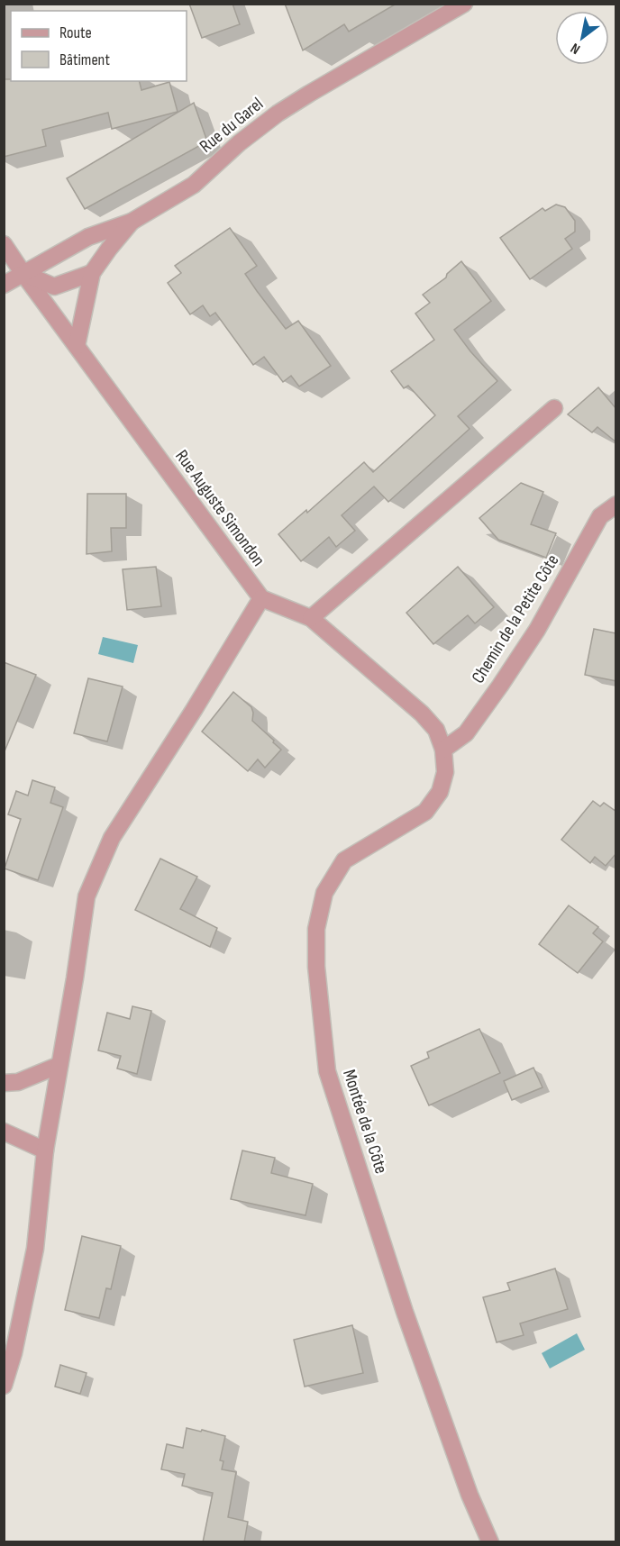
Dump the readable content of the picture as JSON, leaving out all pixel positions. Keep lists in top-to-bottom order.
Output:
{
  "streets": {
    "street": [
      "Rue du Garel",
      "Rue Auguste Simondon",
      "Chemin de la Petite Côte",
      "Montée de la Côte"
    ]
  },
  "crossings": [
    ["Rue du Garel", "Rue Auguste Simondon"],
    ["Chemin de la Petite Côte", "Montée de la Côte"]
  ],
  "legend": ["Route", "Bâtiment"],
  "north": "bottom left"
}
